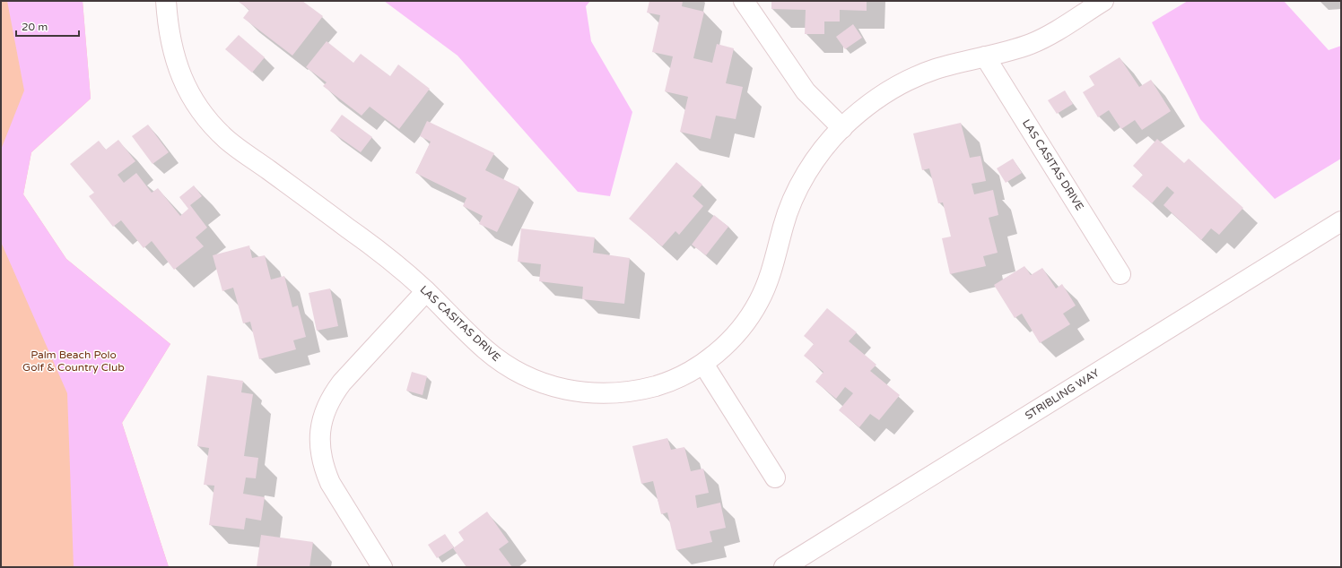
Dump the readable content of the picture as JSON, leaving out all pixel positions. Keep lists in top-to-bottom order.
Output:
{
  "streets": {
    "street": ["LAS CASITAS DRIVE", "STRIBLING WAY"]
  },
  "parks": ["Palm Beach Polo Golf & Country Club"],
  "scale_bar": "20 m"
}
